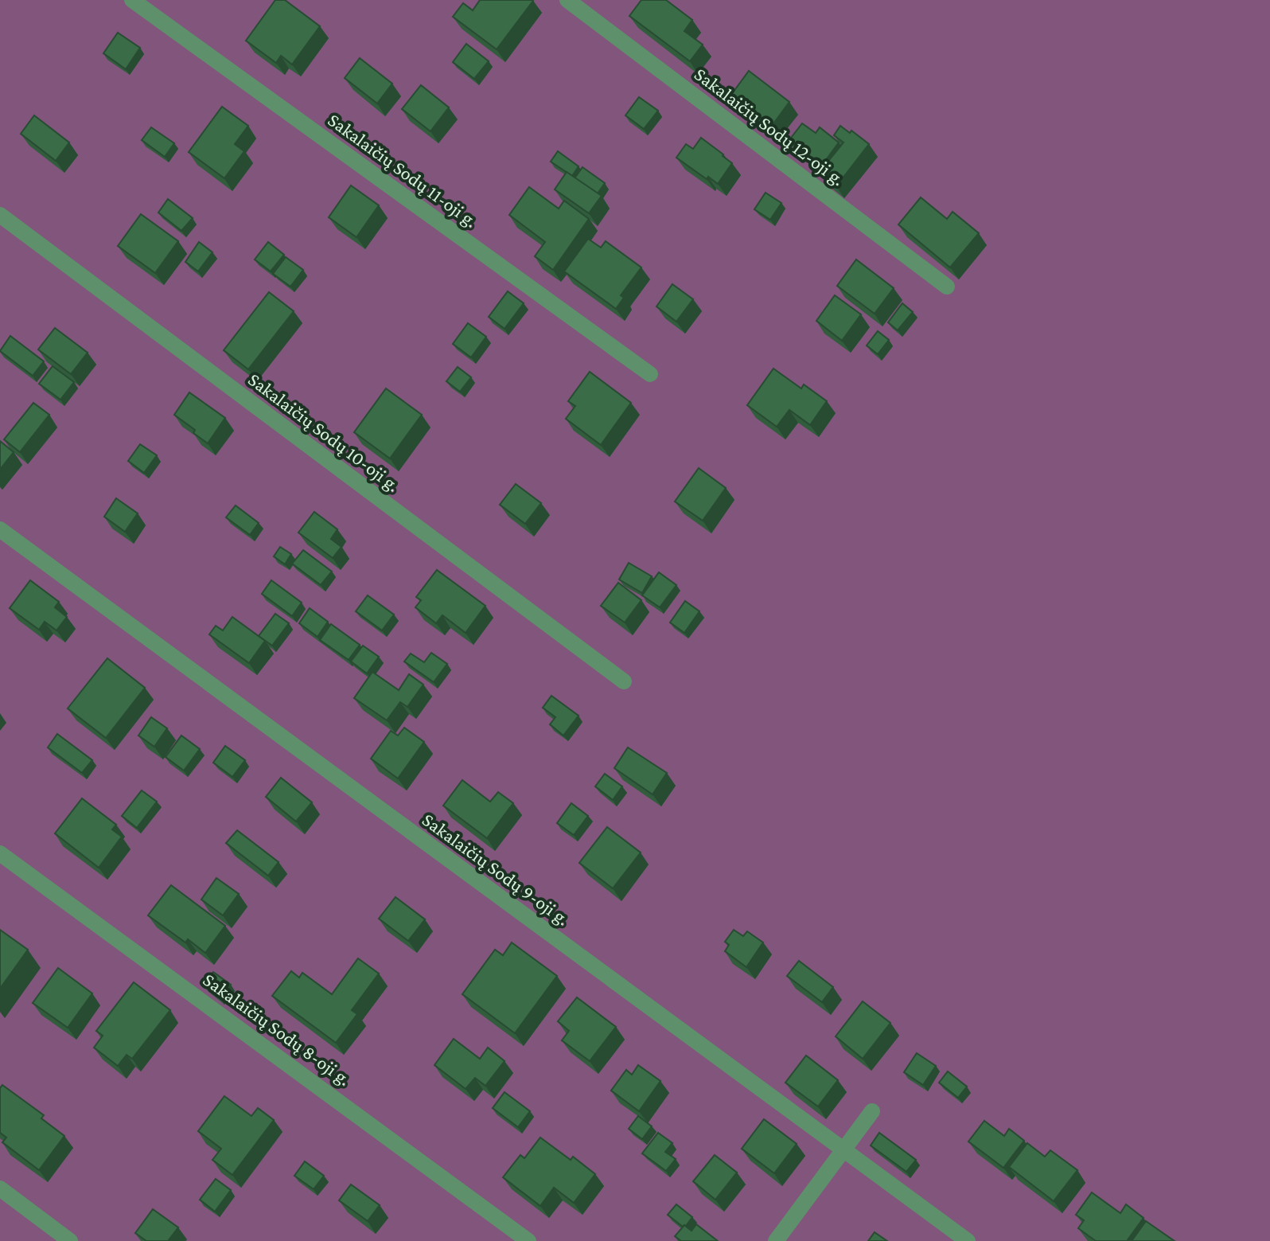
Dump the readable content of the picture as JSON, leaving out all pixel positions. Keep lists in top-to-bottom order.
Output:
{
  "streets": {
    "street": [
      "Sakalaičių Sodų 12-oji g.",
      "Sakalaičių Sodų 11-oji g.",
      "Sakalaičių Sodų 10-oji g.",
      "Sakalaičių Sodų 9-oji g.",
      "Sakalaičių Sodų 8-oji g."
    ]
  }
}
